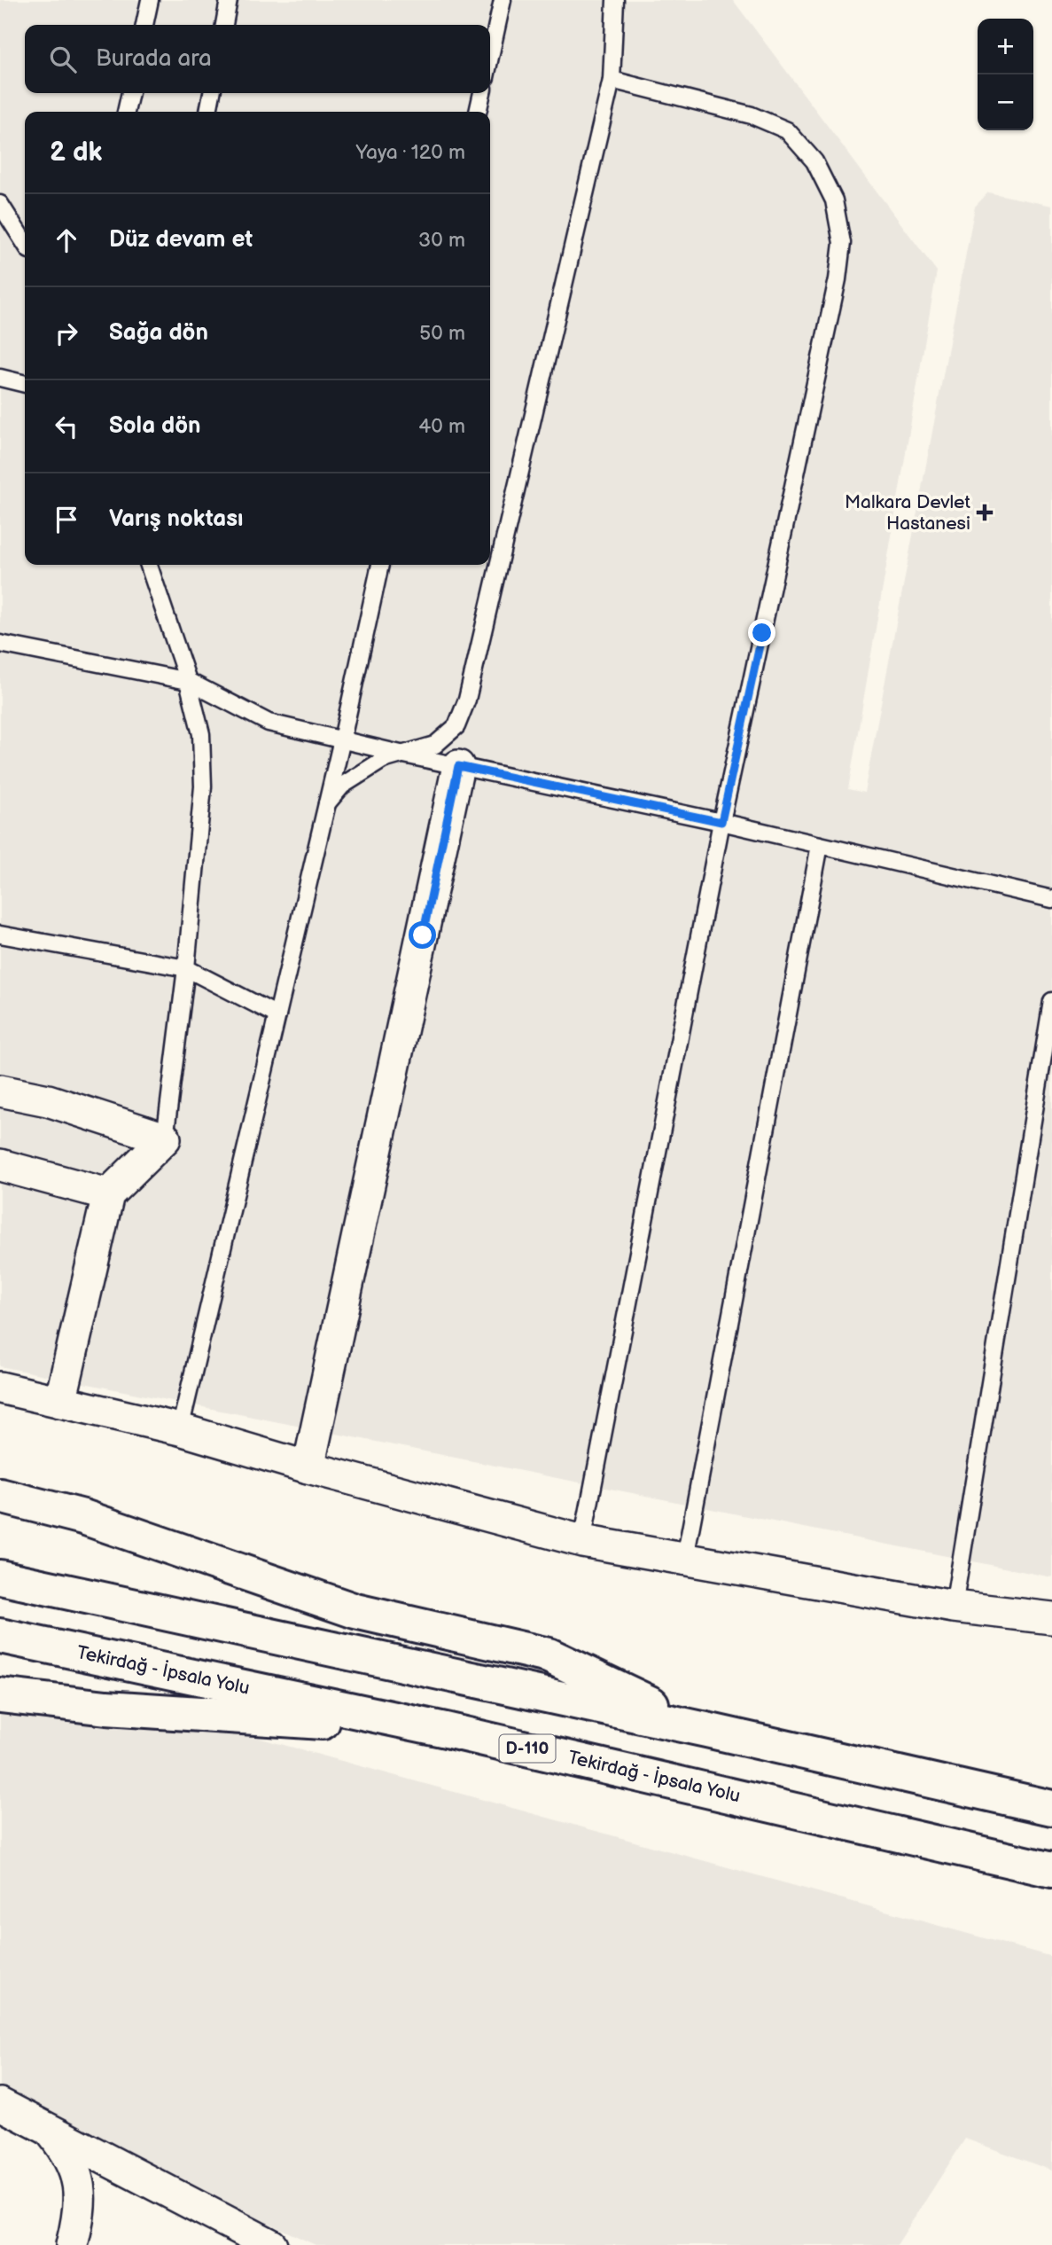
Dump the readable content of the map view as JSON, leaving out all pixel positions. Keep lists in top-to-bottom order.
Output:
{
  "streets": {
    "highway": ["Tekirdağ - İpsala Yolu", "D-110"]
  },
  "places": {
    "health": ["Malkara Devlet Hastanesi"]
  },
  "page": {
    "map_buttons": ["+", "−"],
    "search": "Burada ara",
    "heading": ["2 dk", "Yaya · 120 m"],
    "list": [
      ["Düz devam et", "30 m"],
      ["Sağa dön", "50 m"],
      ["Sola dön", "40 m"],
      "Varış noktası"
    ]
  }
}
